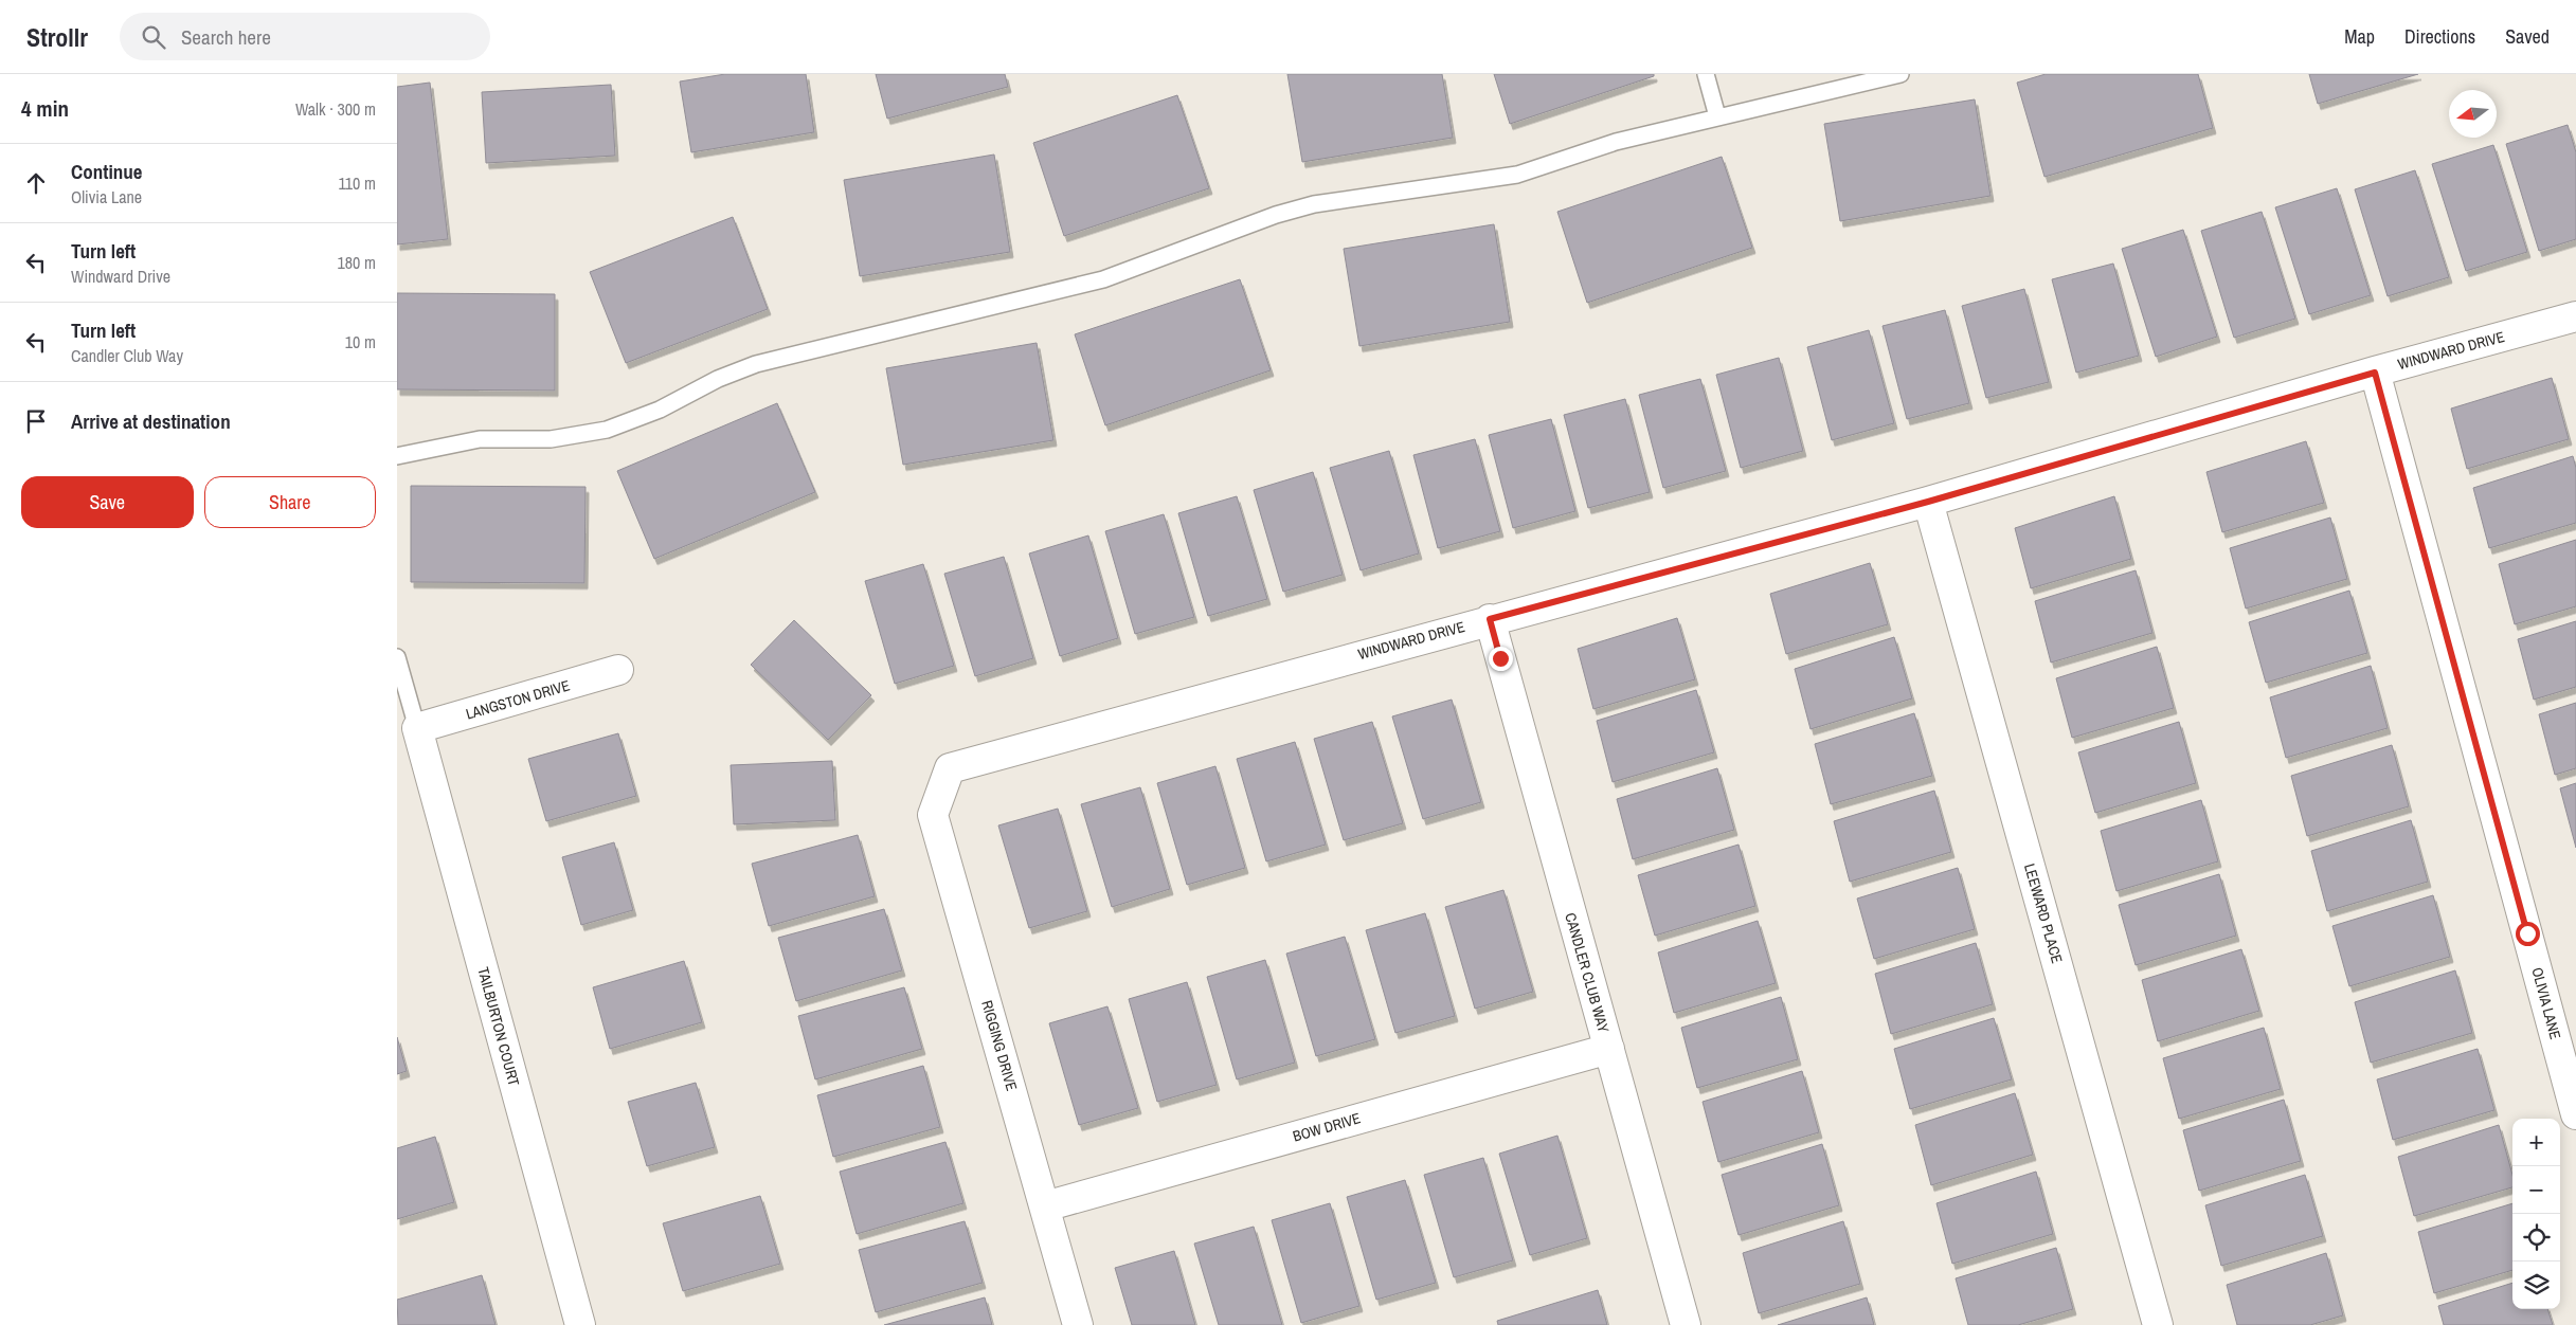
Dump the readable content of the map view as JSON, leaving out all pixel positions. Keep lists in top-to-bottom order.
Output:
{
  "streets": {
    "street": [
      "WINDWARD DRIVE",
      "LANGSTON DRIVE",
      "LEEWARD PLACE",
      "CANDLER CLUB WAY",
      "OLIVIA LANE",
      "TAILBURTON COURT",
      "RIGGING DRIVE",
      "BOW DRIVE"
    ]
  },
  "crossings": [
    ["WINDWARD DRIVE", "LEEWARD PLACE"],
    ["WINDWARD DRIVE", "CANDLER CLUB WAY"],
    ["WINDWARD DRIVE", "OLIVIA LANE"],
    ["WINDWARD DRIVE", "RIGGING DRIVE"],
    ["LANGSTON DRIVE", "TAILBURTON COURT"],
    ["CANDLER CLUB WAY", "BOW DRIVE"],
    ["RIGGING DRIVE", "BOW DRIVE"]
  ],
  "north": "left",
  "page": {
    "header": "Strollr",
    "search": "Search here",
    "nav": ["Map", "Directions", "Saved"],
    "heading": ["4 min", "Walk · 300 m"],
    "list": [
      ["Continue", "Olivia Lane", "110 m"],
      ["Turn left", "Windward Drive", "180 m"],
      ["Turn left", "Candler Club Way", "10 m"],
      "Arrive at destination"
    ],
    "buttons": ["Save", "Share"],
    "map_buttons": ["+", "−"]
  }
}
